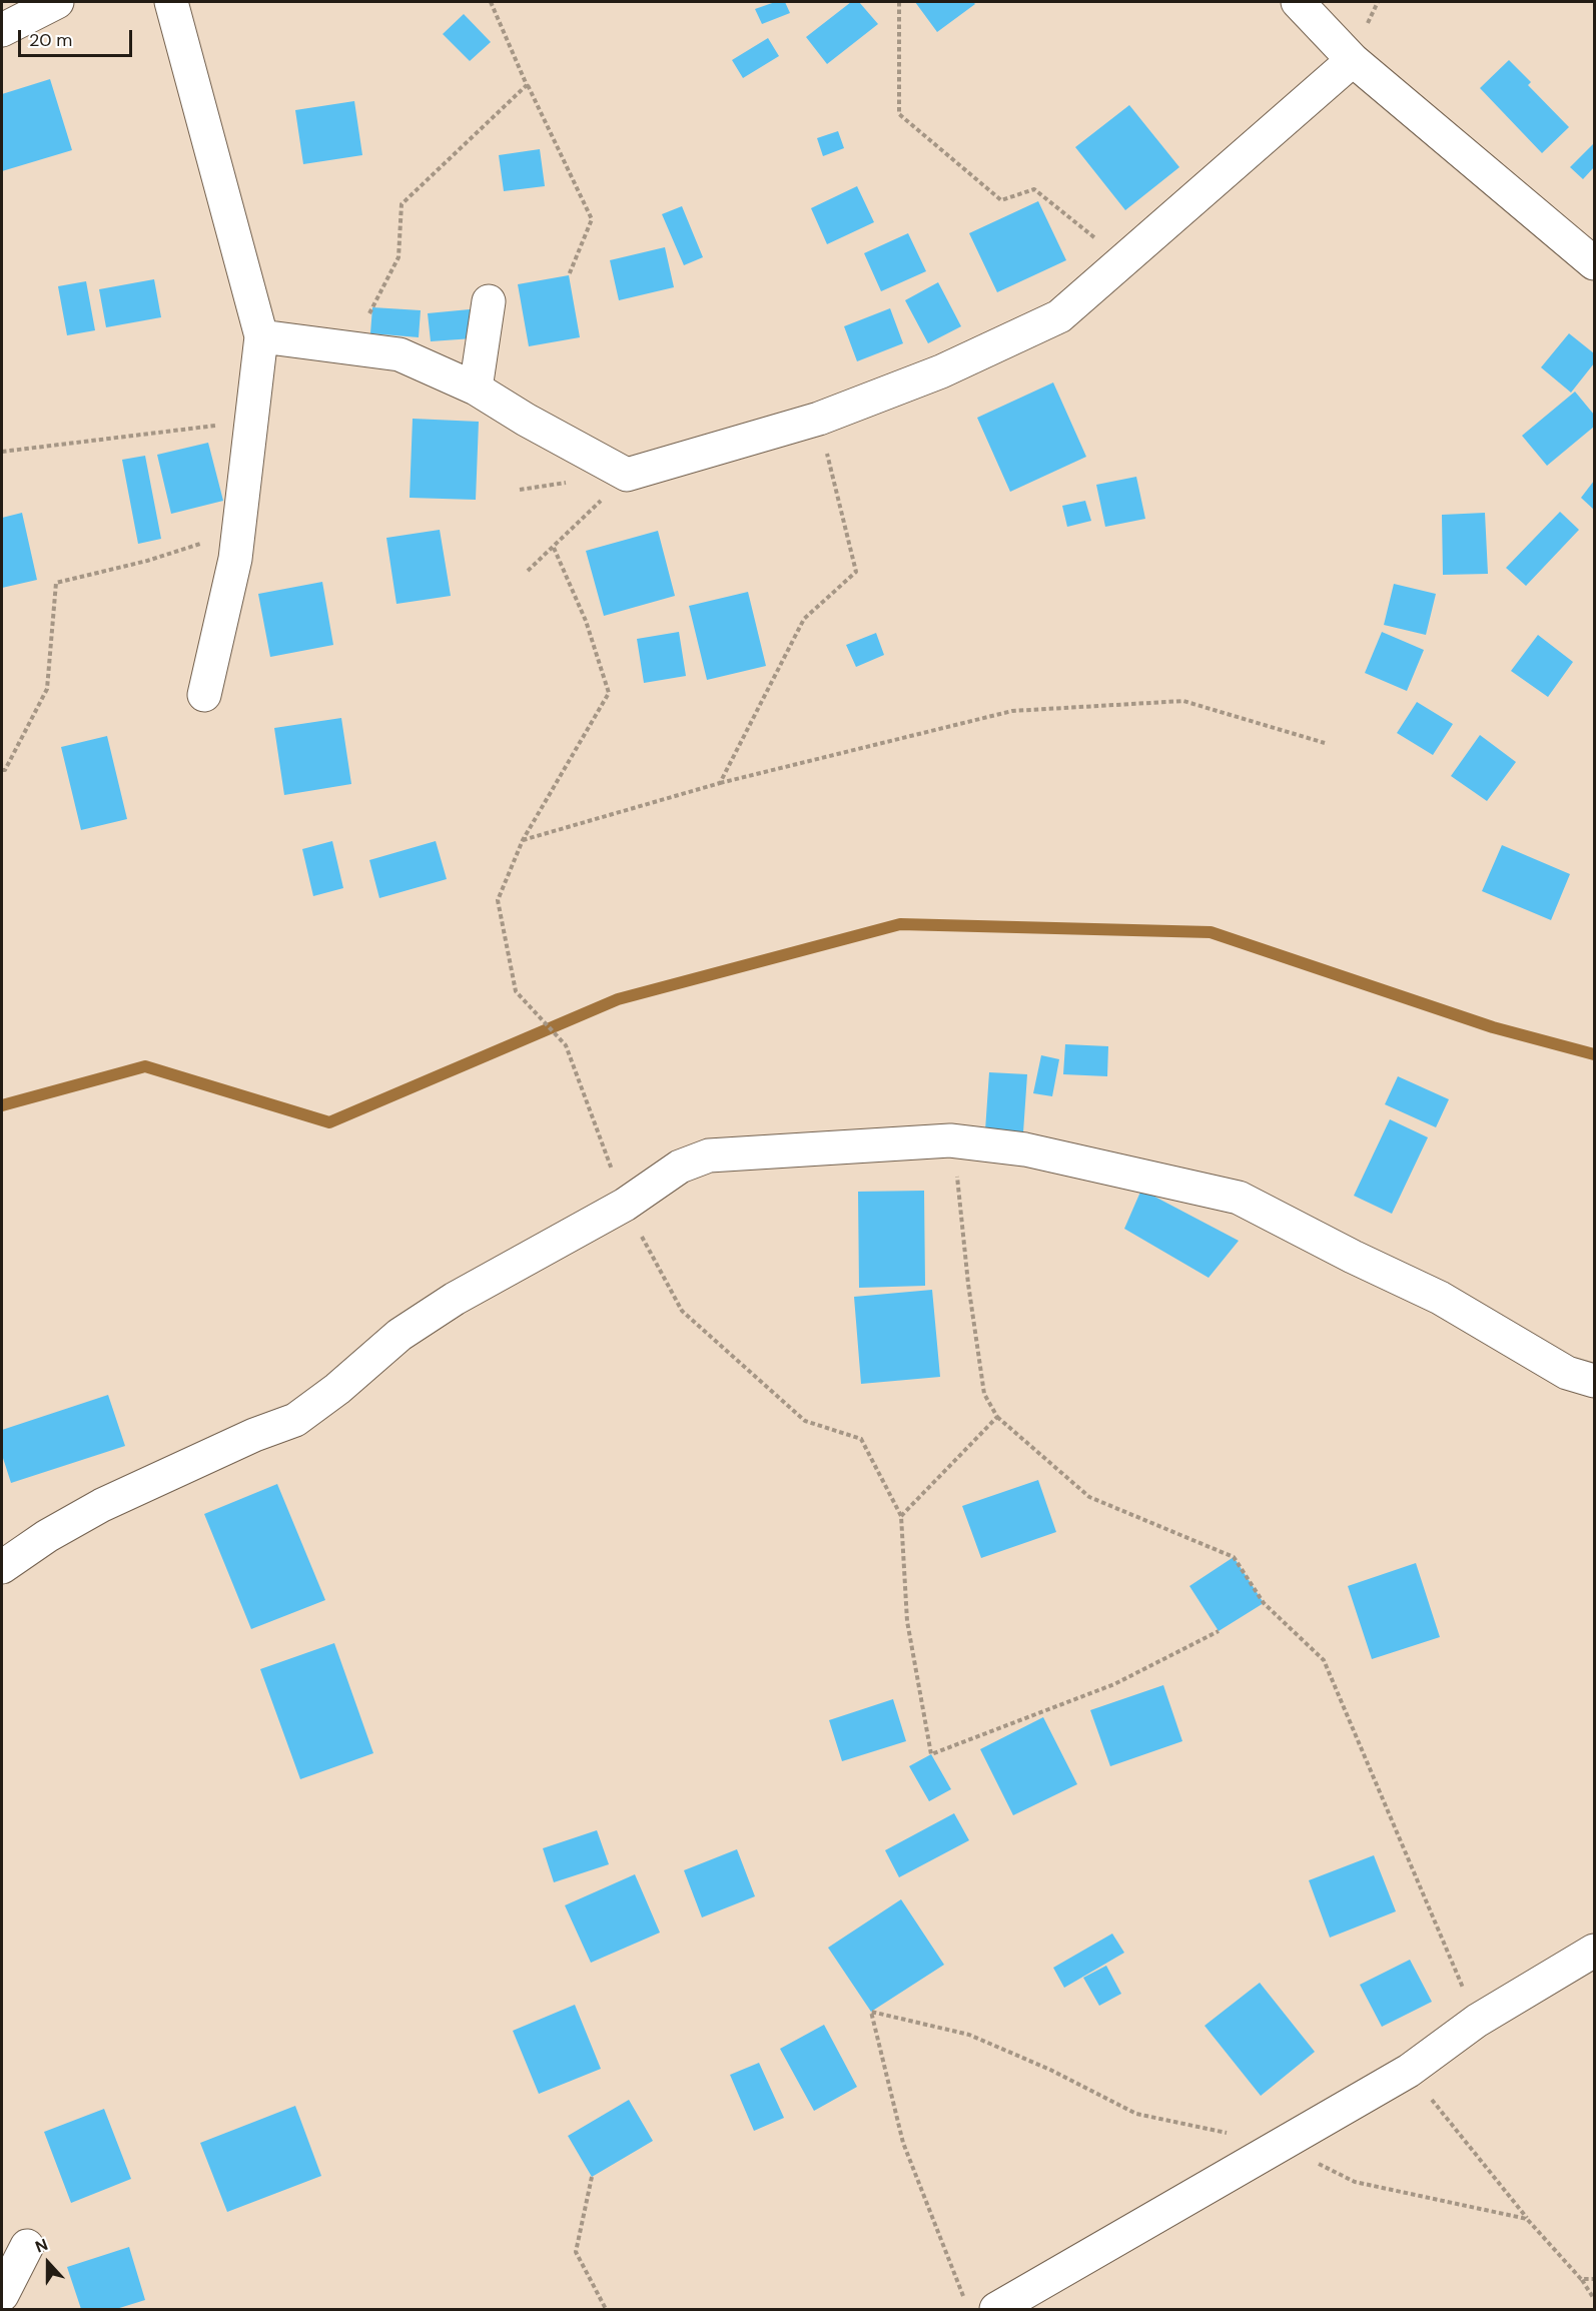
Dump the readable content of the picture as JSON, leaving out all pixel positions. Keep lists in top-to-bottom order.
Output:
{
  "scale_bar": "20 m",
  "north": "top"
}
